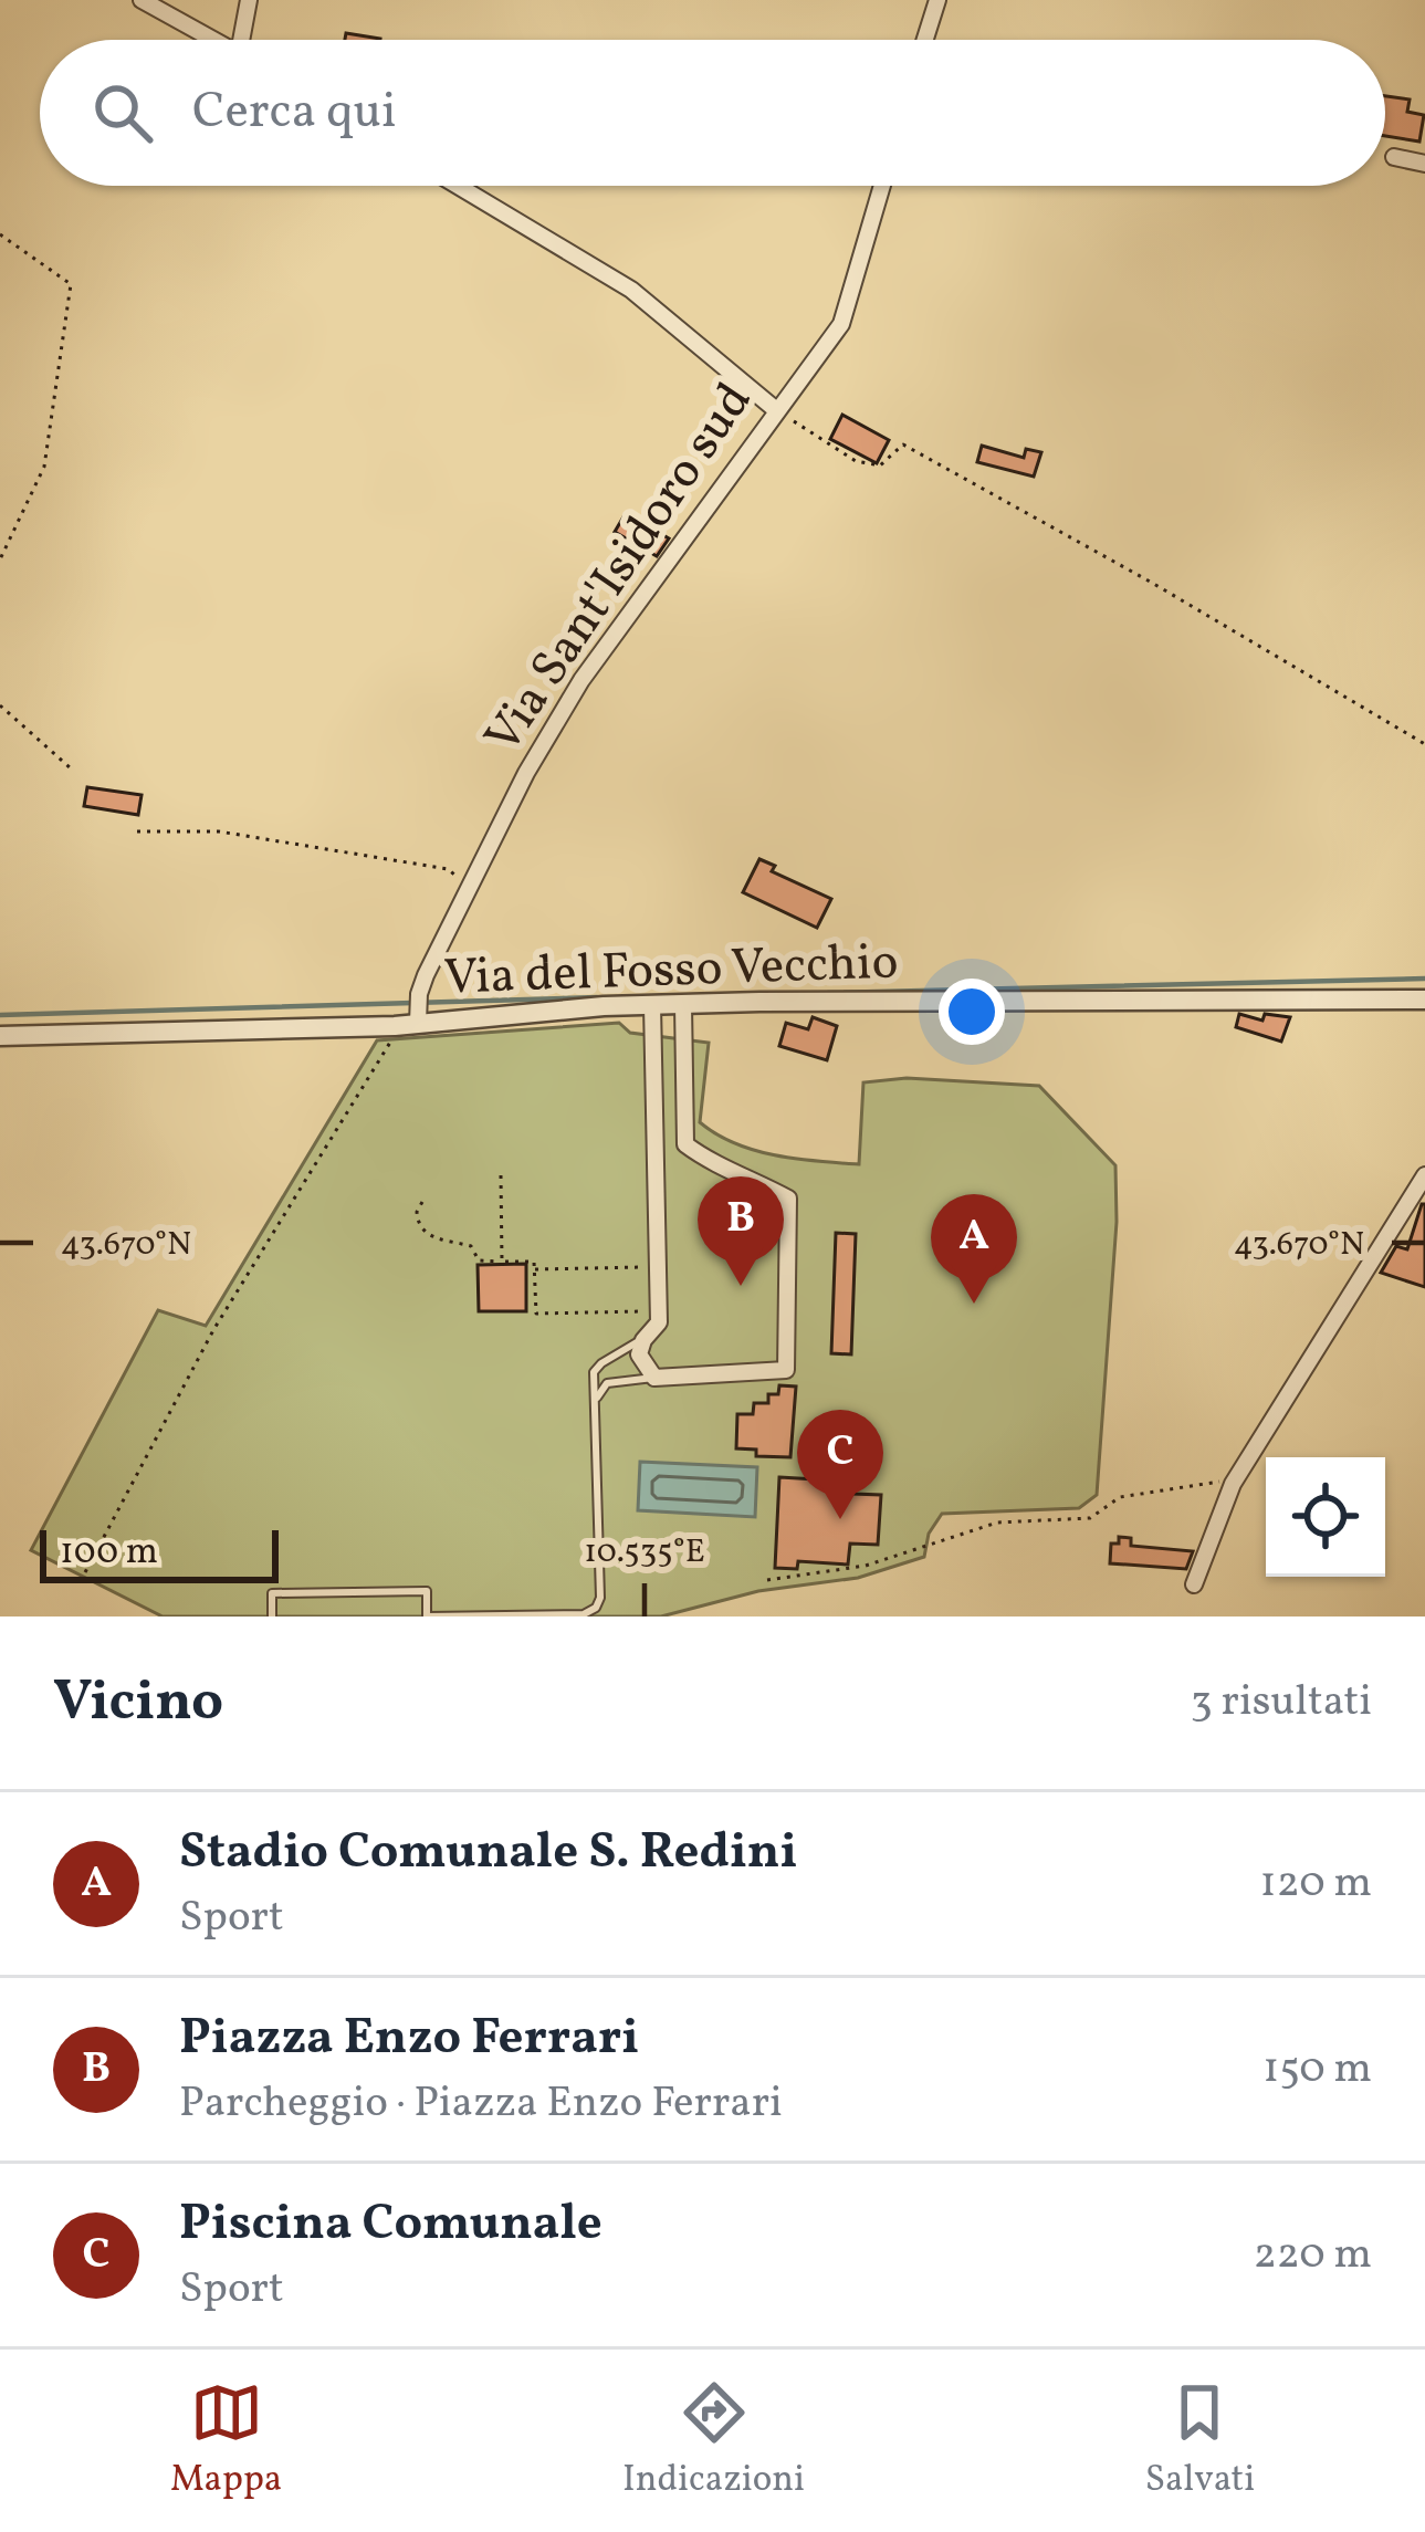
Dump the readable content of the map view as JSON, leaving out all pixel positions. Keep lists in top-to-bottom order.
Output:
{
  "streets": {
    "street": ["Via Sant'Isidoro sud", "Via del Fosso Vecchio"]
  },
  "crossings": [
    ["Via Sant'Isidoro sud", "Via del Fosso Vecchio"]
  ],
  "scale_bar": "100 m",
  "page": {
    "search": "Cerca qui",
    "pins": ["B", "A", "C"],
    "scale": "100 m",
    "heading": ["Vicino", "3 risultati"],
    "list": [
      {
        "mark": "A",
        "name": "Stadio Comunale S. Redini",
        "note": "Sport",
        "value": "120 m"
      },
      {
        "mark": "B",
        "name": "Piazza Enzo Ferrari",
        "note": "Parcheggio · Piazza Enzo Ferrari",
        "value": "150 m"
      },
      {
        "mark": "C",
        "name": "Piscina Comunale",
        "note": "Sport",
        "value": "220 m"
      }
    ],
    "nav": ["Mappa", "Indicazioni", "Salvati"]
  },
  "coordinates": ["43.670°N", "10.535°E"]
}
